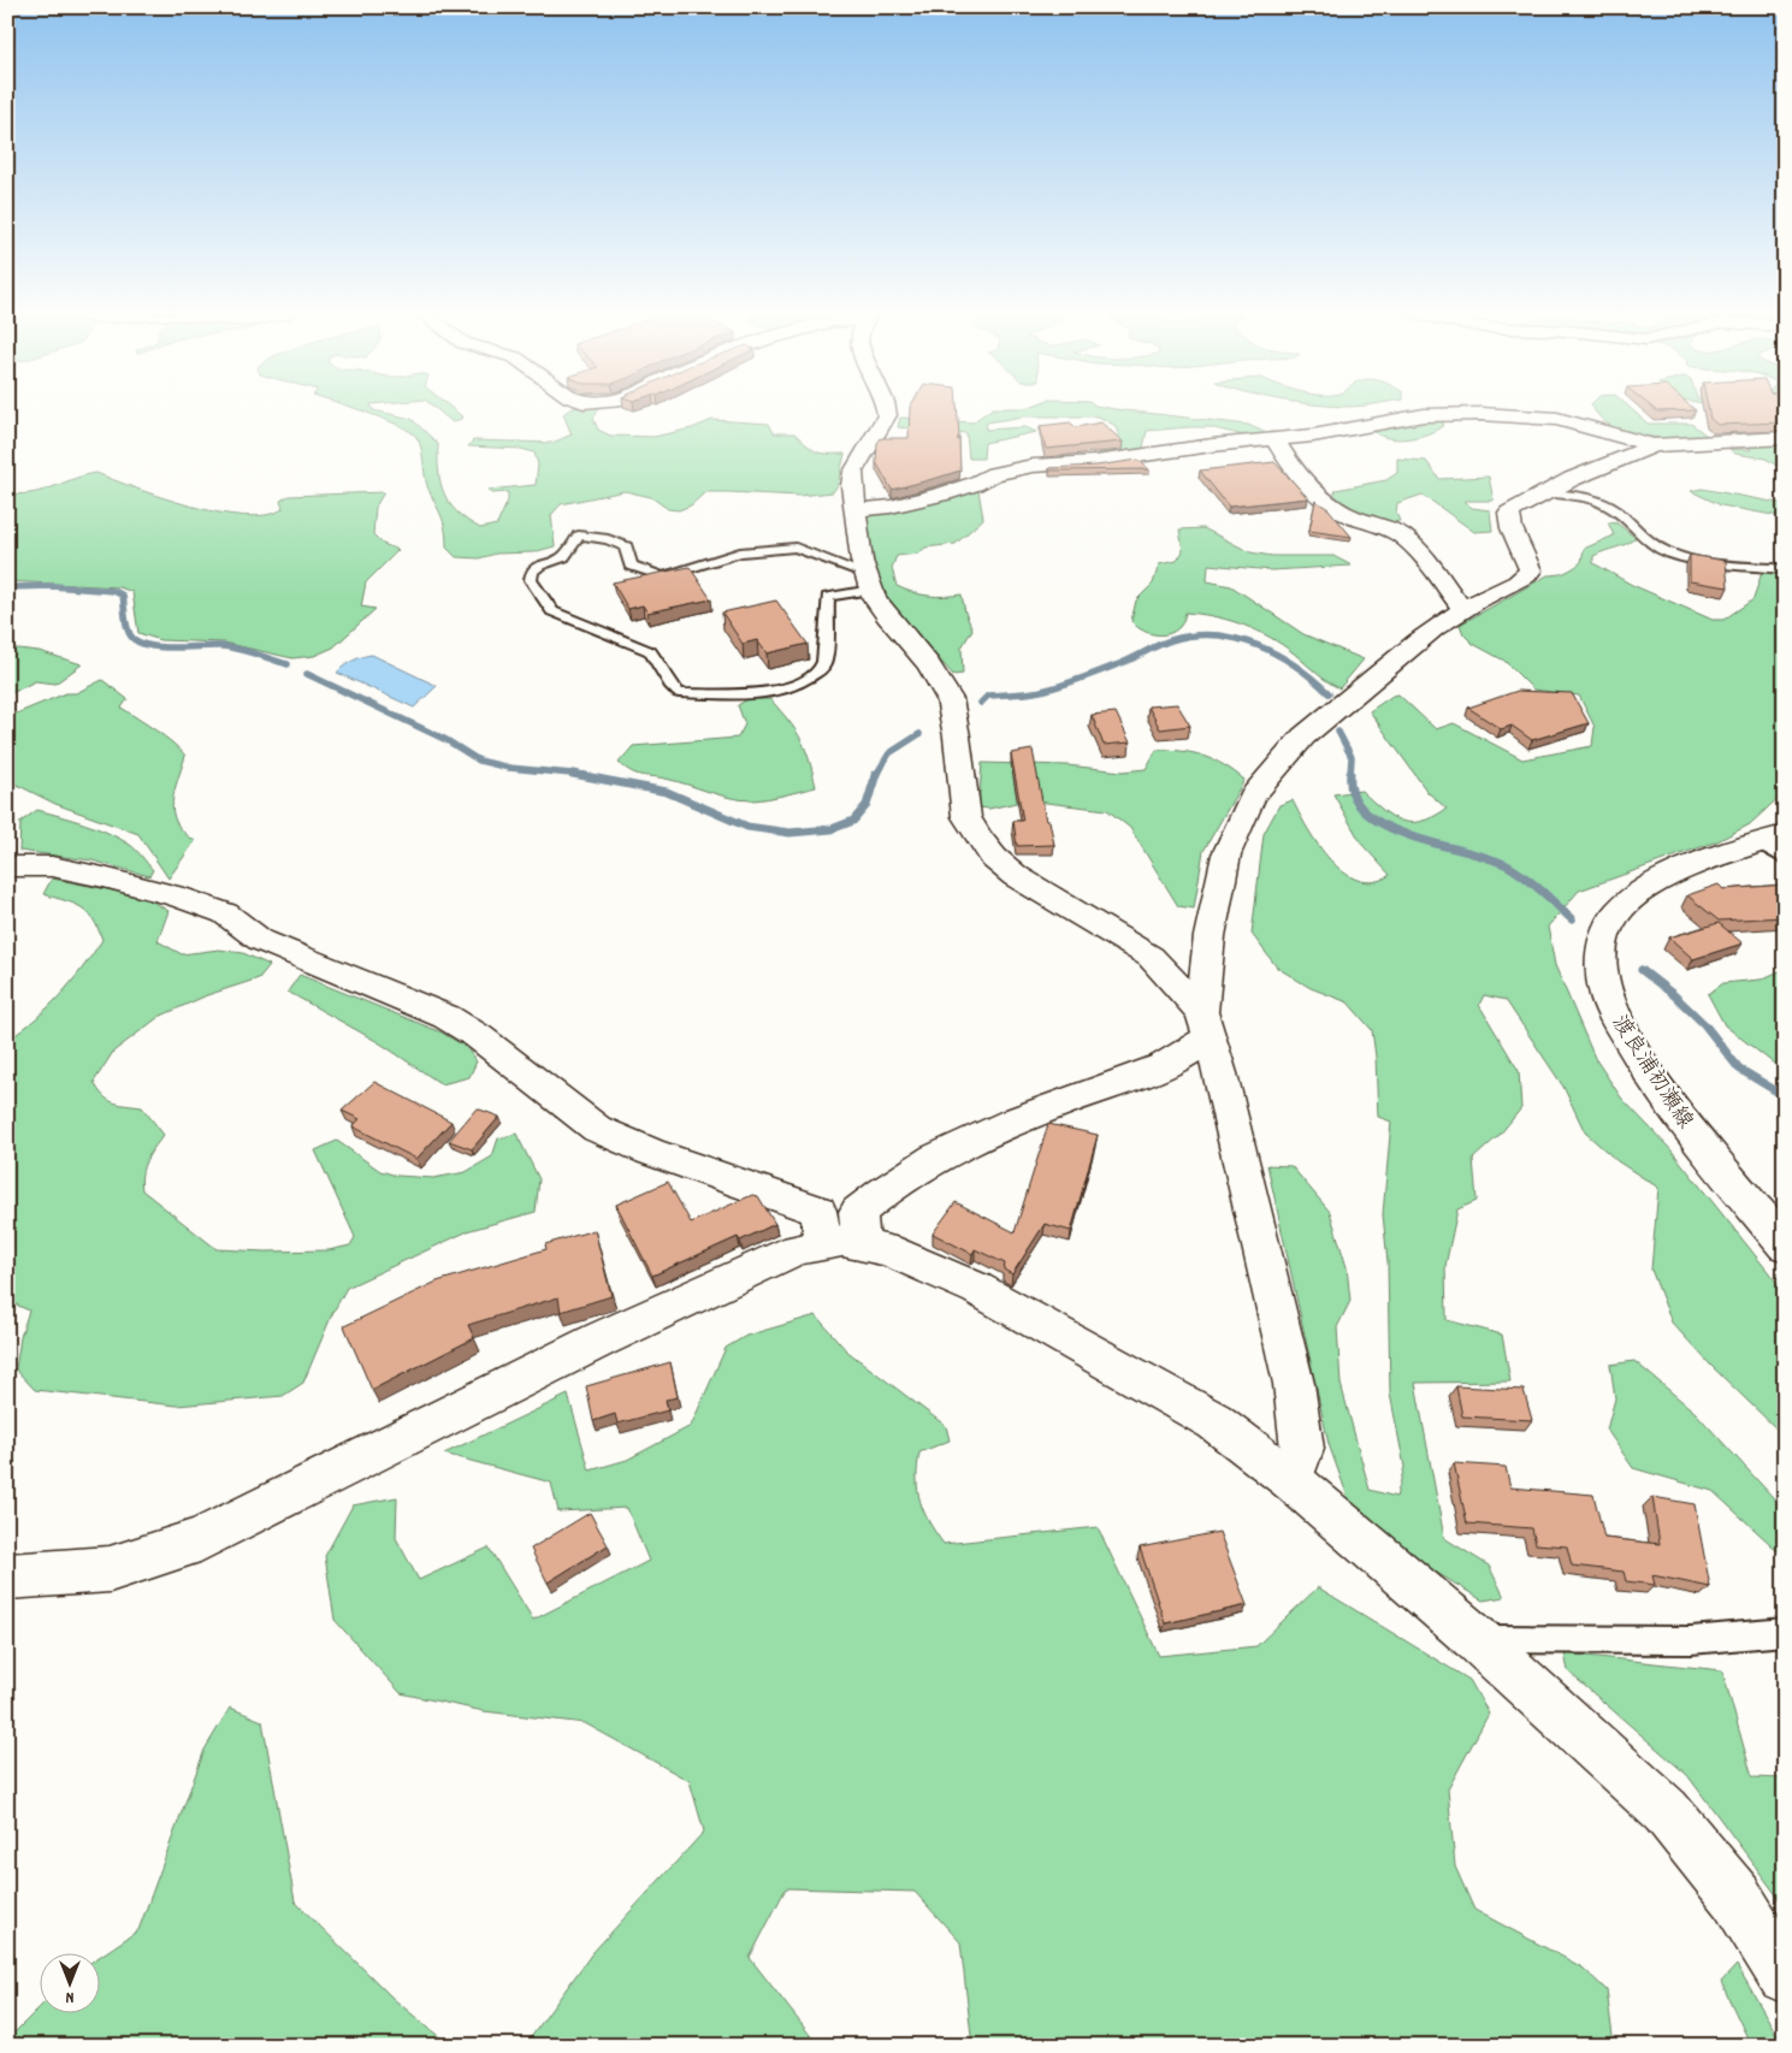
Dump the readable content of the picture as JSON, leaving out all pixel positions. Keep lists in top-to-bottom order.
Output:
{
  "streets": {
    "street": ["渡良浦初瀬線"]
  },
  "north": "bottom"
}
